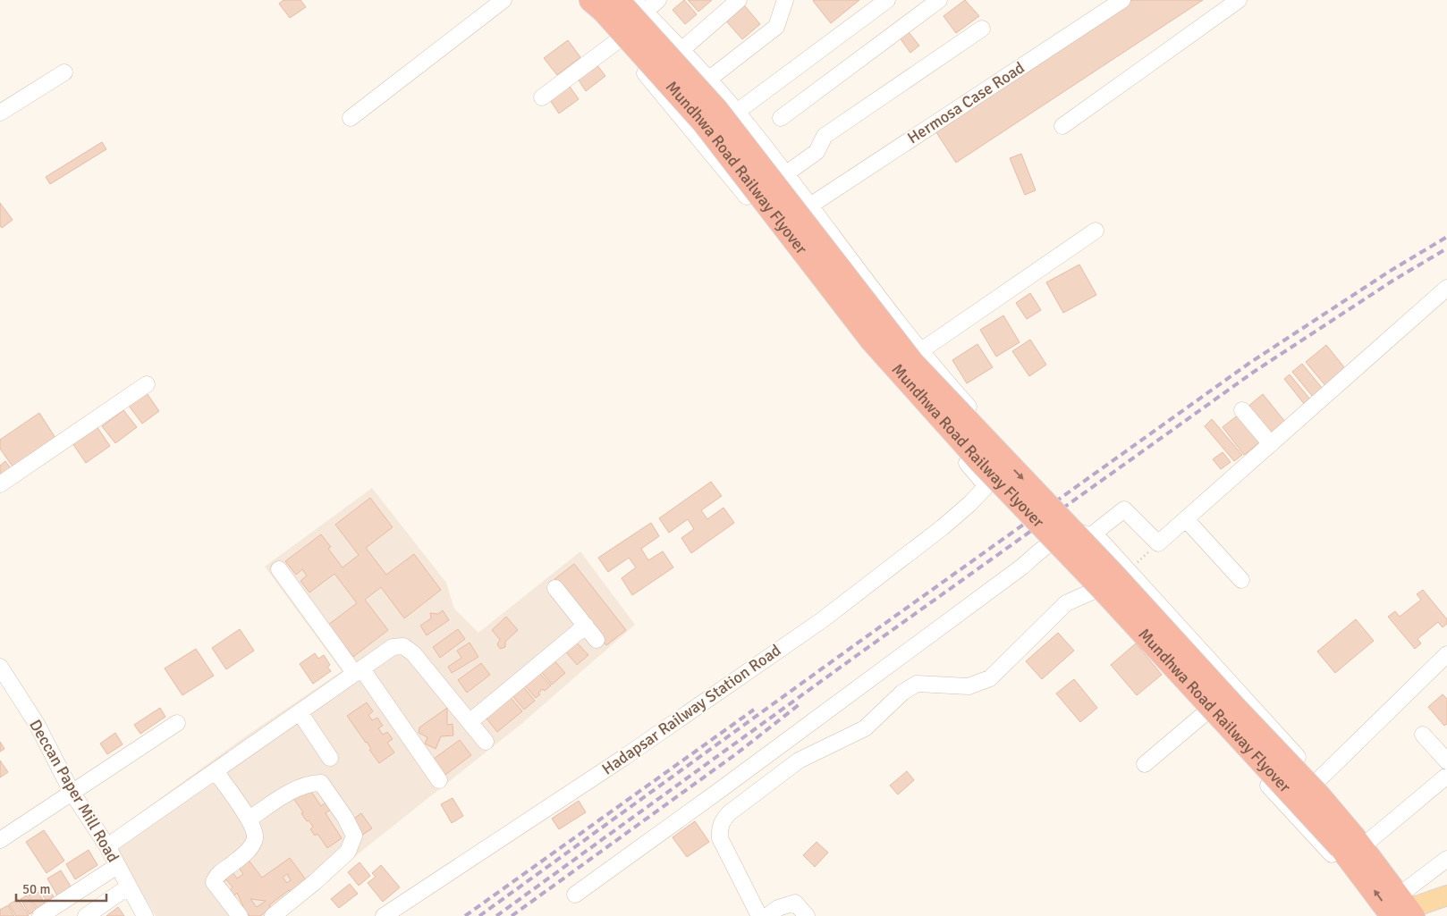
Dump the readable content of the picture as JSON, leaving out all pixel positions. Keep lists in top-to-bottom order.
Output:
{
  "streets": {
    "highway": ["Mundhwa Road Railway Flyover"],
    "street": ["Hermosa Case Road", "Hadapsar Railway Station Road", "Deccan Paper Mill Road"]
  },
  "scale_bar": "50 m"
}
